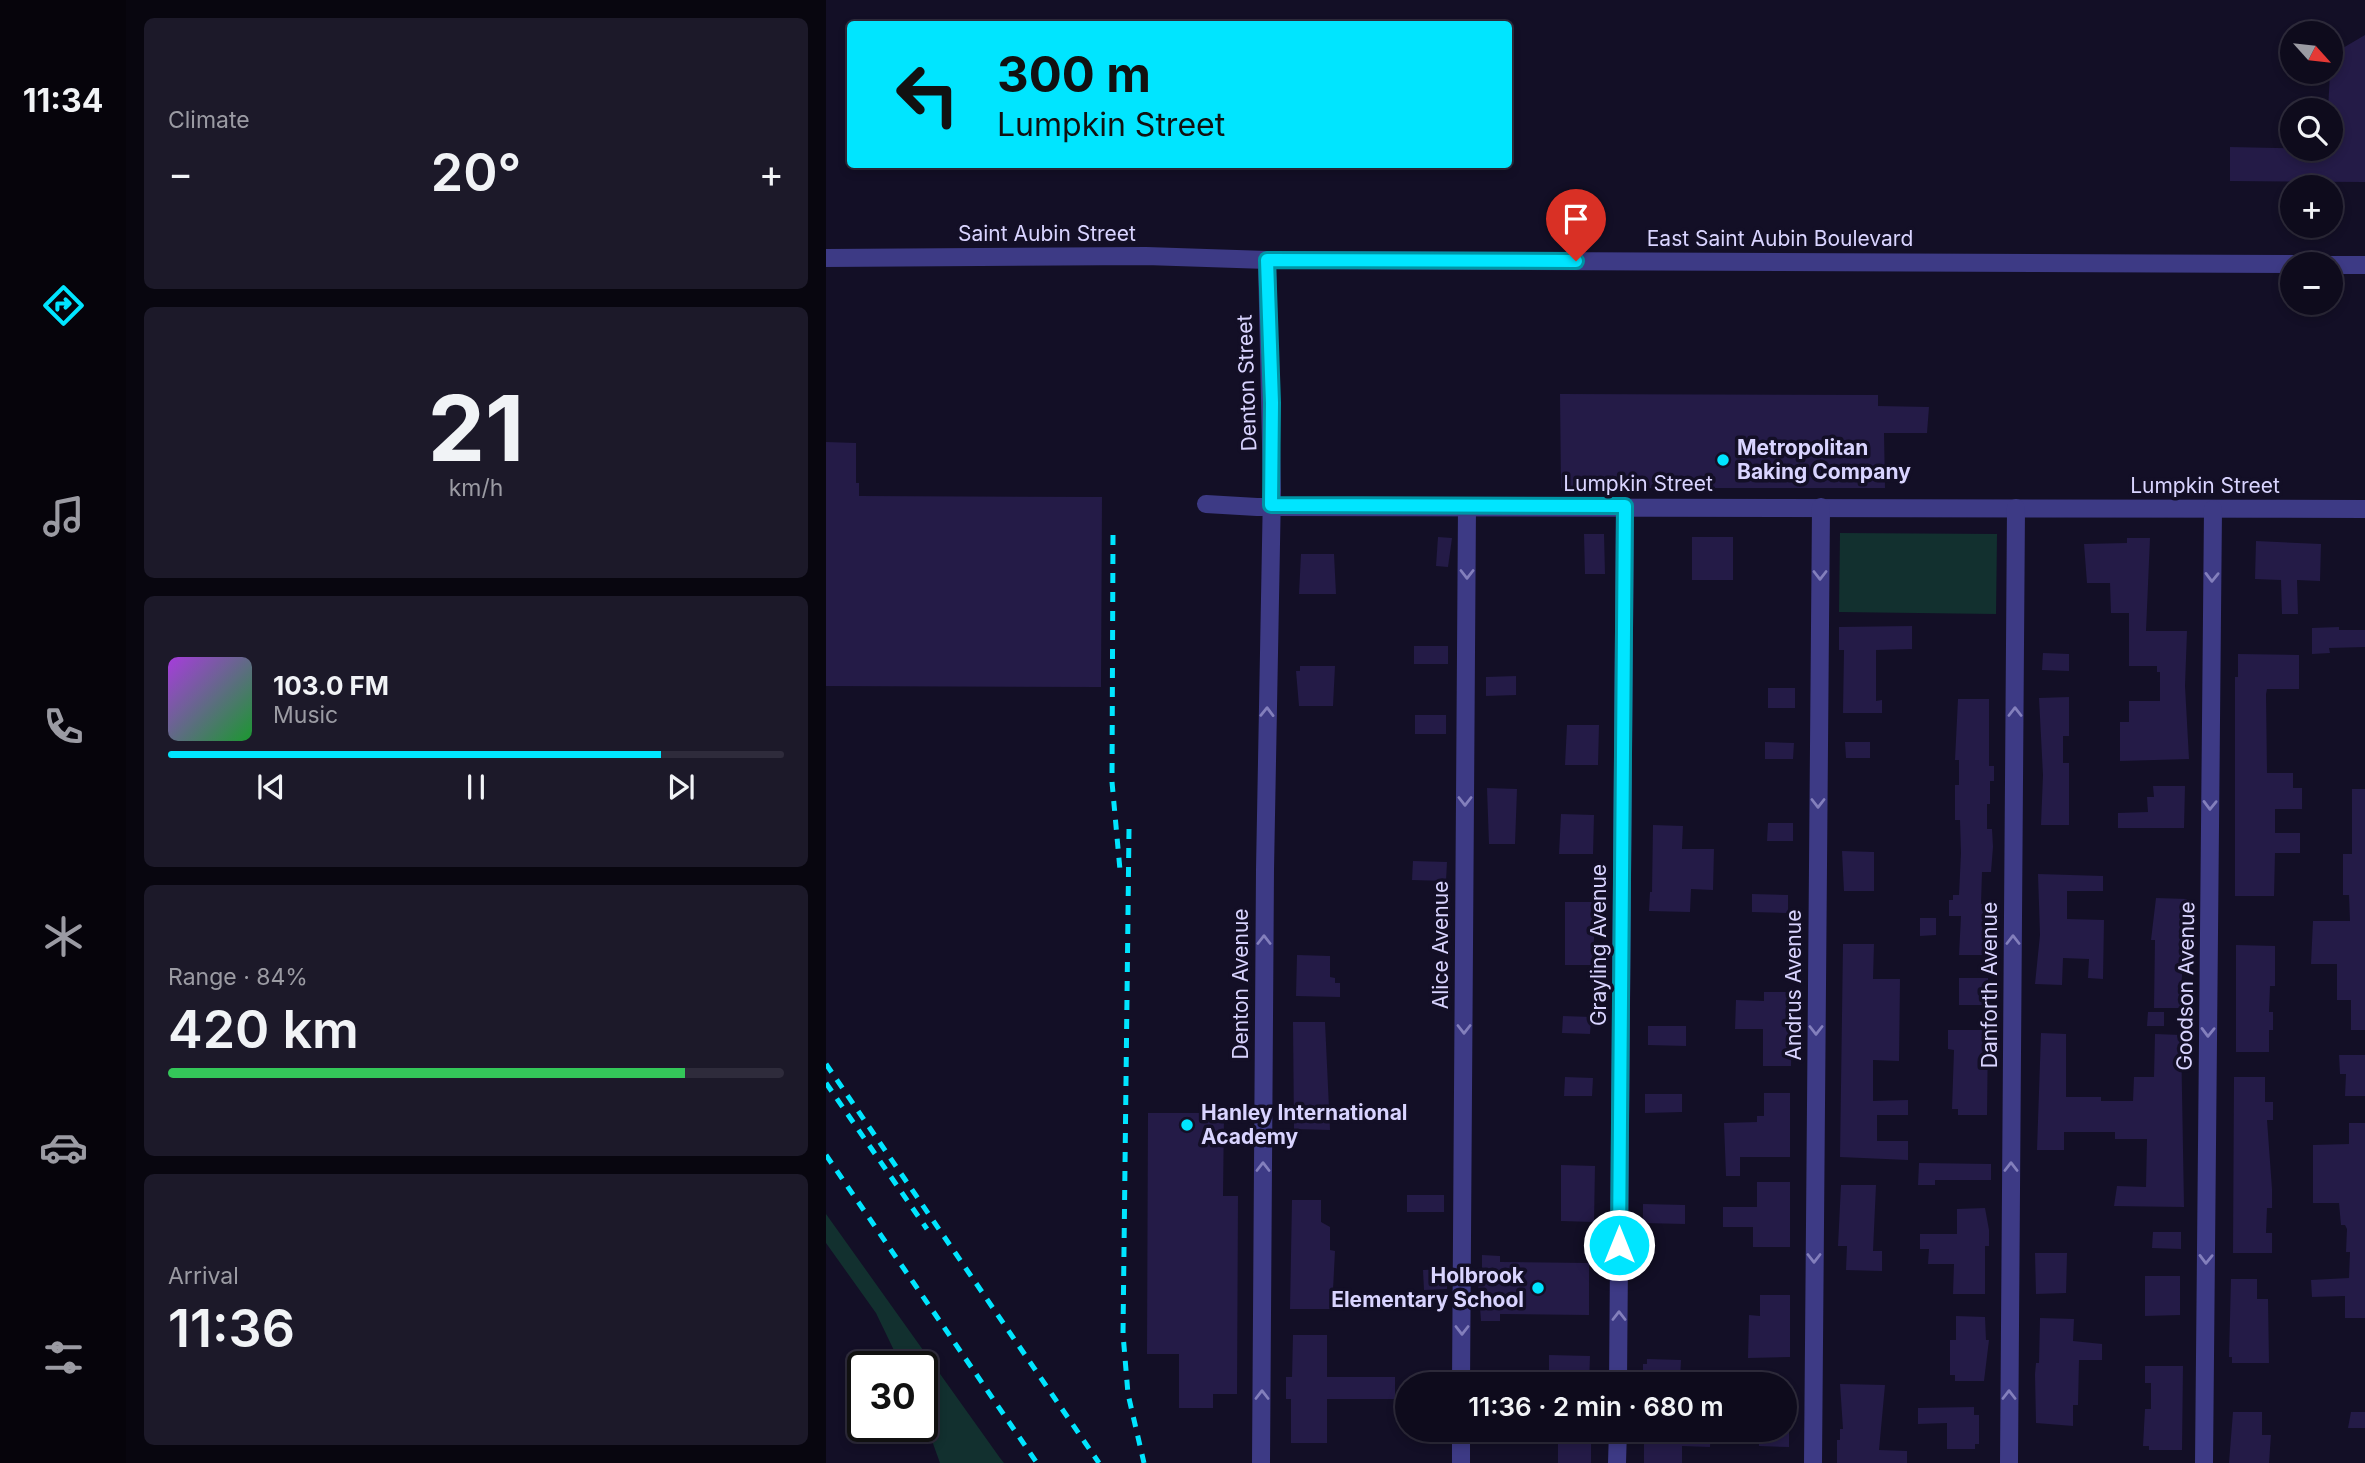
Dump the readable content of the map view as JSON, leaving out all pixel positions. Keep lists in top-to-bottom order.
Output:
{
  "streets": {
    "street": [
      "Saint Aubin Street",
      "East Saint Aubin Boulevard",
      "Denton Street",
      "Lumpkin Street",
      "Alice Avenue",
      "Grayling Avenue",
      "Denton Avenue",
      "Andrus Avenue",
      "Danforth Avenue",
      "Goodson Avenue"
    ]
  },
  "crossings": [
    ["Saint Aubin Street", "East Saint Aubin Boulevard"],
    ["Saint Aubin Street", "Denton Street"],
    ["East Saint Aubin Boulevard", "Denton Street"],
    ["Denton Street", "Lumpkin Street"],
    ["Denton Street", "Denton Avenue"],
    ["Lumpkin Street", "Alice Avenue"],
    ["Lumpkin Street", "Grayling Avenue"],
    ["Lumpkin Street", "Denton Avenue"],
    ["Lumpkin Street", "Andrus Avenue"],
    ["Lumpkin Street", "Danforth Avenue"],
    ["Lumpkin Street", "Goodson Avenue"]
  ],
  "one_way": [
    "Alice Avenue",
    "Grayling Avenue",
    "Denton Avenue",
    "Andrus Avenue",
    "Danforth Avenue",
    "Goodson Avenue"
  ],
  "places": ["Metropolitan Baking Company", "Hanley International Academy", "Holbrook Elementary School"],
  "north": "bottom right",
  "page": {
    "tabs": "11:34",
    "tile": [
      "Climate",
      ["21", "km/h"],
      ["Range · 84%", "420 km"],
      ["Arrival", "11:36"]
    ],
    "map_buttons": ["+", "−"],
    "turn": ["300 m", "Lumpkin Street"],
    "heat": ["−", "20°", "+"],
    "song": ["103.0 FM", "Music"],
    "limit": "30",
    "trip": "11:36 · 2 min · 680 m"
  }
}
